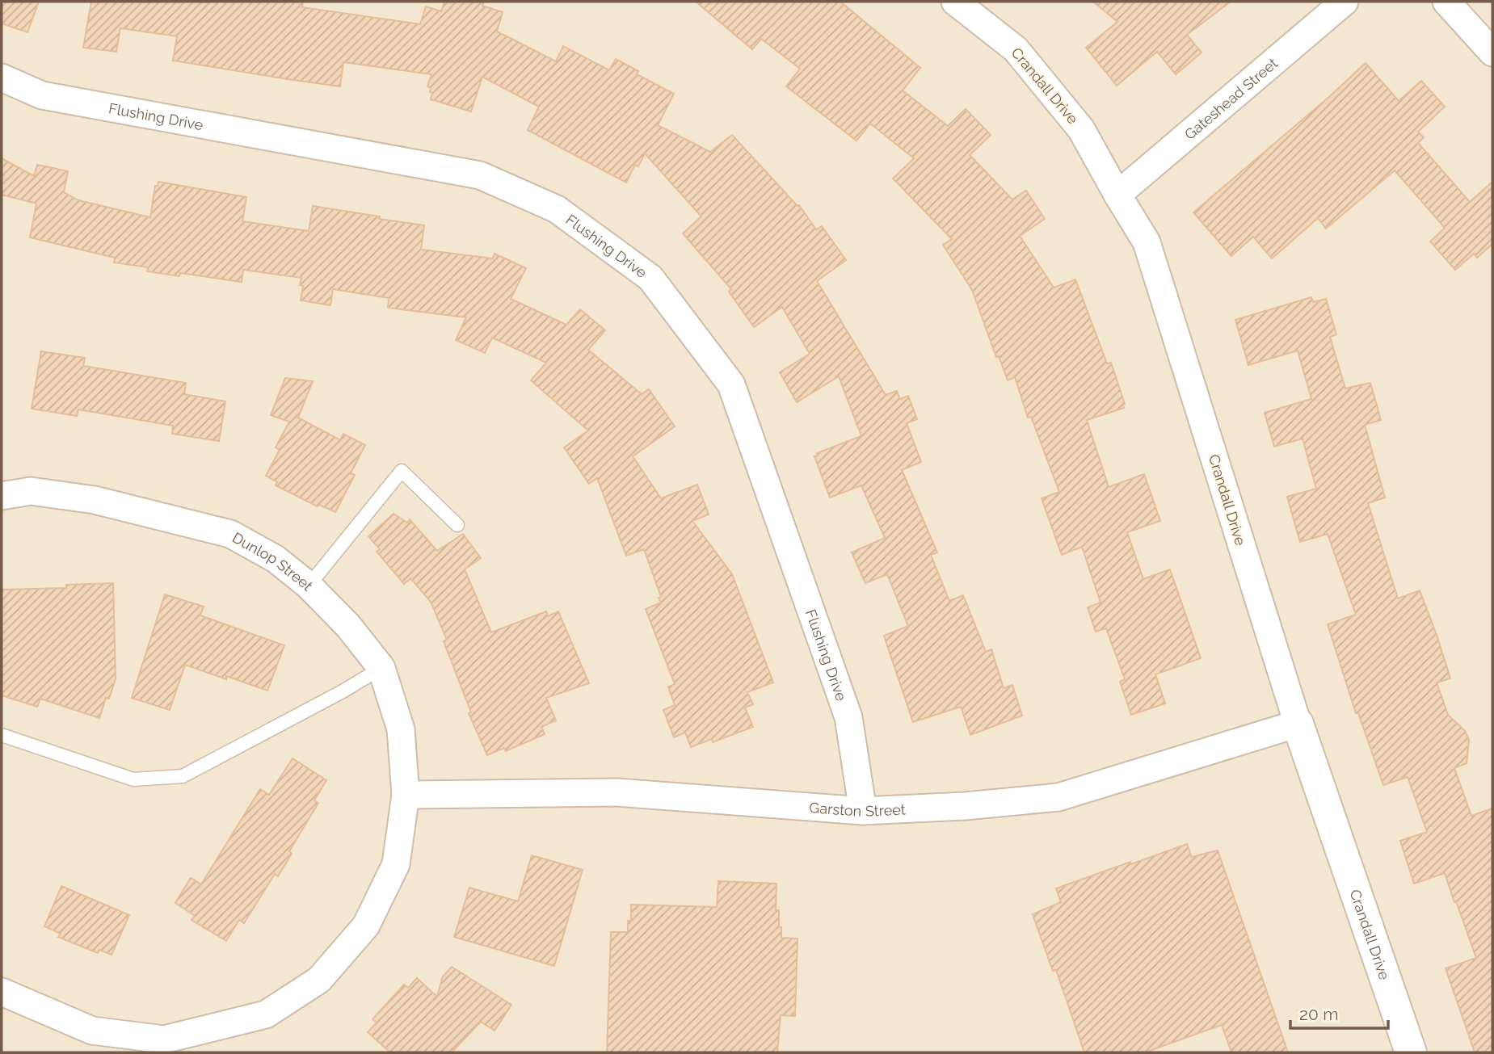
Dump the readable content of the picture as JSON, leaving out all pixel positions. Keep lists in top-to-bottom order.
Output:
{
  "streets": {
    "street": [
      "Crandall Drive",
      "Gateshead Street",
      "Flushing Drive",
      "Dunlop Street",
      "Garston Street"
    ]
  },
  "crossings": [
    ["Crandall Drive", "Gateshead Street"],
    ["Crandall Drive", "Garston Street"],
    ["Flushing Drive", "Garston Street"],
    ["Dunlop Street", "Garston Street"]
  ],
  "scale_bar": "20 m"
}
